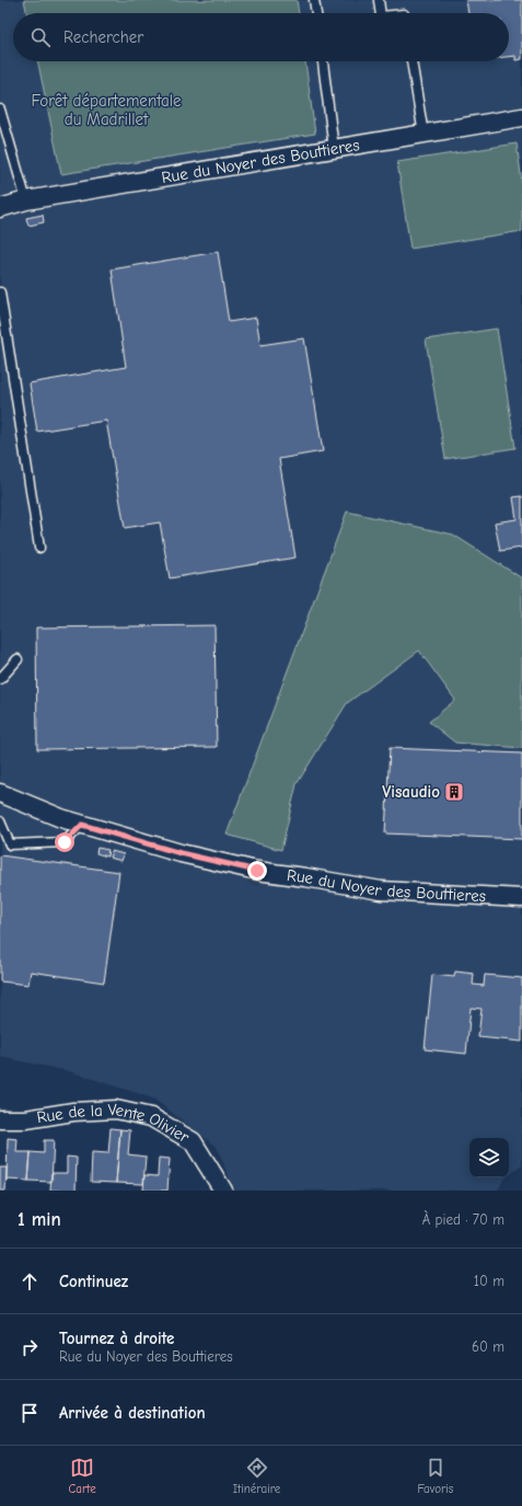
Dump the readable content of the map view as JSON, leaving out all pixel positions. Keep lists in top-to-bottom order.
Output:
{
  "streets": {
    "street": ["Rue du Noyer des Bouttieres", "Rue de la Vente Olivier"]
  },
  "parks": ["Forêt départementale du Madrillet"],
  "places": {
    "building": ["Visaudio"]
  },
  "page": {
    "search": "Rechercher",
    "heading": ["1 min", "À pied · 70 m"],
    "list": [
      ["Continuez", "10 m"],
      ["Tournez à droite", "Rue du Noyer des Bouttieres", "60 m"],
      "Arrivée à destination"
    ],
    "nav": ["Carte", "Itinéraire", "Favoris"]
  }
}
